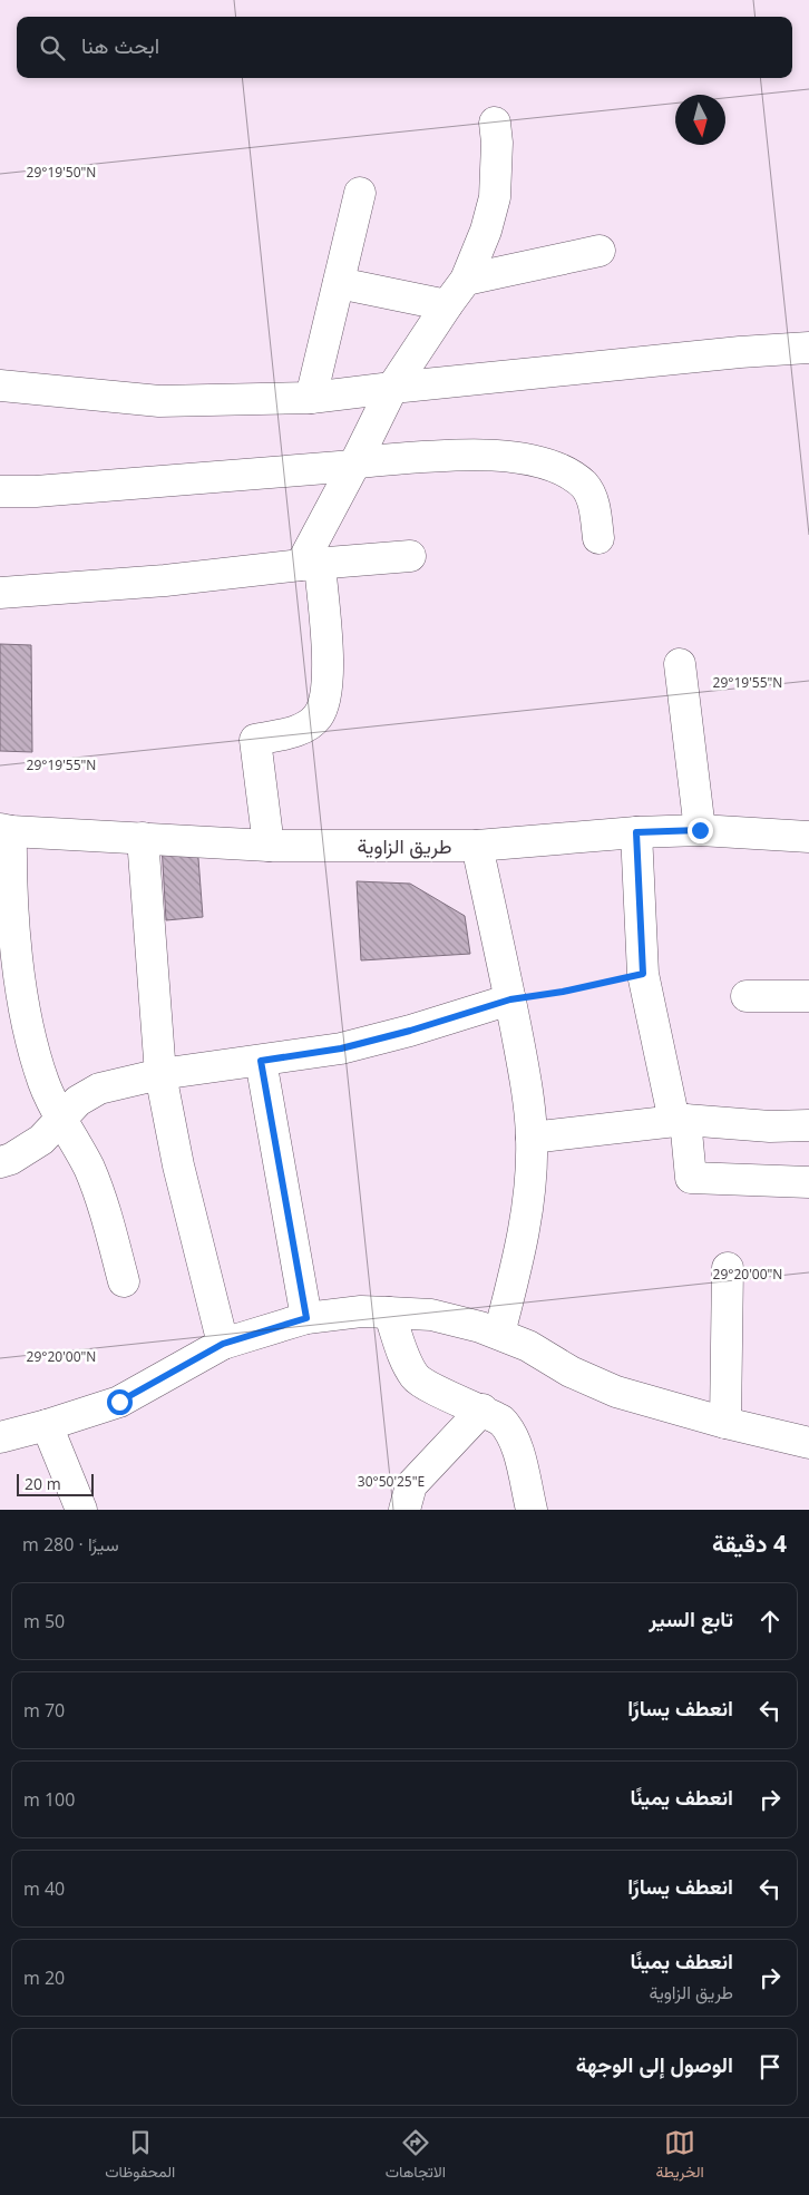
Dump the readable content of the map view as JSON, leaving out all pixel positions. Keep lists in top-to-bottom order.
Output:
{
  "streets": {
    "street": ["طريق الزاوية"]
  },
  "scale_bar": "20 m",
  "north": "bottom",
  "page": {
    "search": "ابحث هنا",
    "scale": "20 m",
    "heading": ["4 دقيقة", "سيرًا · 280 m"],
    "list": [
      ["تابع السير", "50 m"],
      ["انعطف يسارًا", "70 m"],
      ["انعطف يمينًا", "100 m"],
      ["انعطف يسارًا", "40 m"],
      ["انعطف يمينًا", "طريق الزاوية", "20 m"],
      "الوصول إلى الوجهة"
    ],
    "nav": ["الخريطة", "الاتجاهات", "المحفوظات"]
  },
  "coordinates": [
    "29°19'50\"N",
    "29°19'55\"N",
    "29°20'00\"N",
    "30°50'25\"E"
  ]
}
